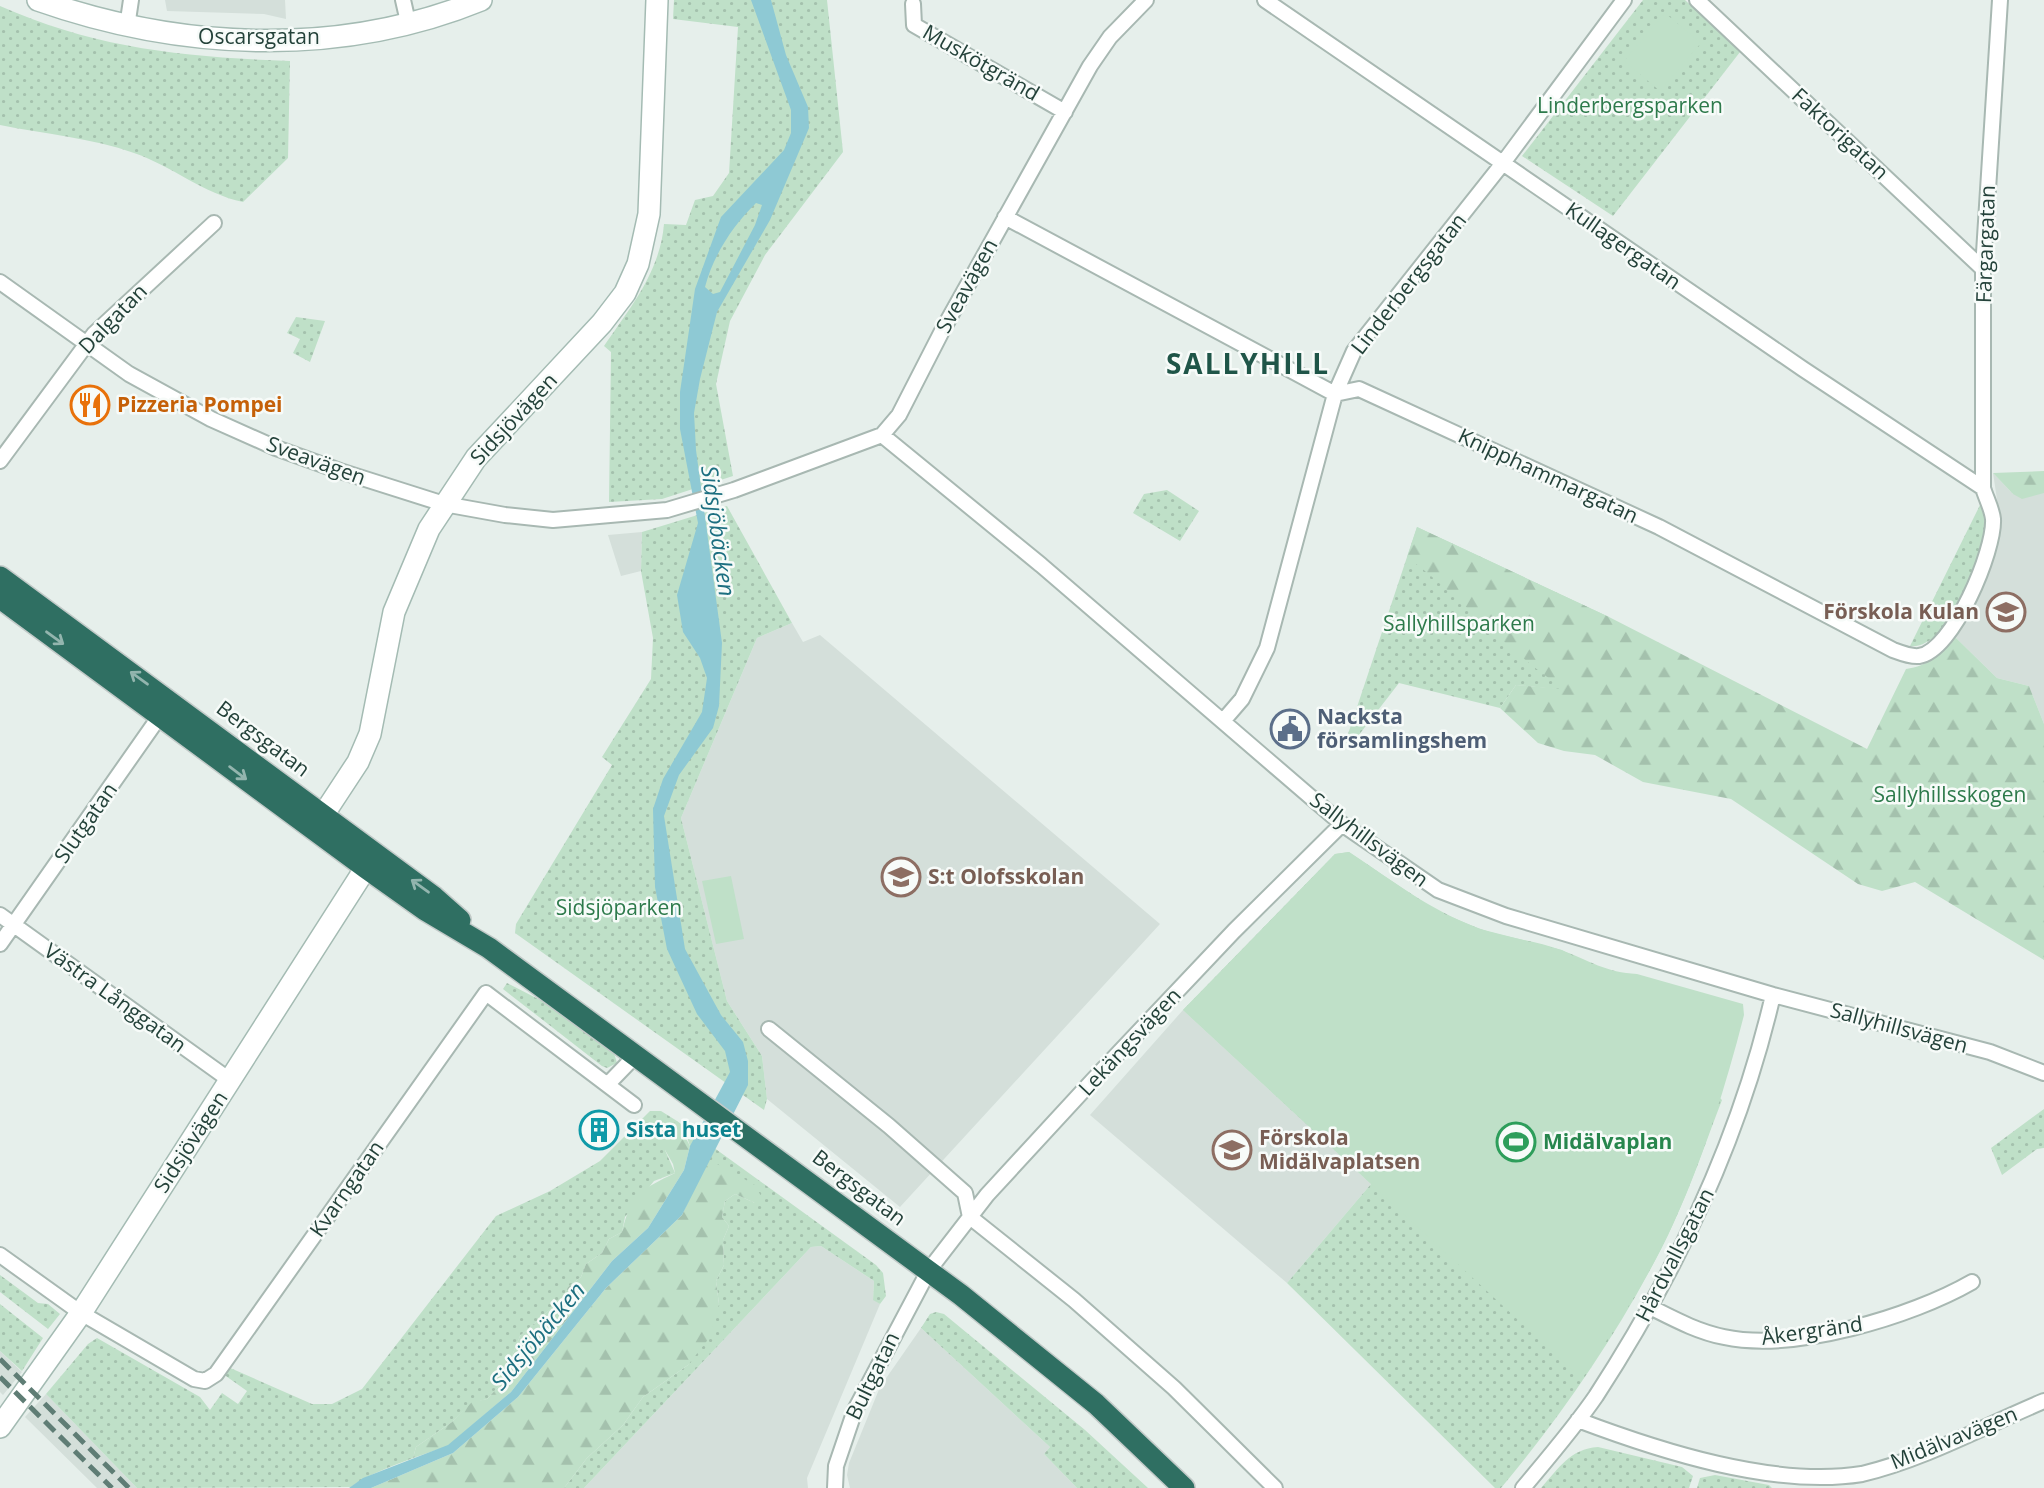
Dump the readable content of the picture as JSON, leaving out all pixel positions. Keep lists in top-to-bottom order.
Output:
{
  "streets": {
    "highway": ["Bergsgatan"],
    "street": [
      "Oscarsgatan",
      "Muskötgränd",
      "Faktorigatan",
      "Färgargatan",
      "Kullagergatan",
      "Linderbergsgatan",
      "Sveavägen",
      "Dalgatan",
      "Sidsjövägen",
      "Knipphammargatan",
      "Slutgatan",
      "Sallyhillsvägen",
      "Västra Långgatan",
      "Lekängsvägen",
      "Kvarngatan",
      "Hårdvallsgatan",
      "Åkergränd",
      "Bultgatan",
      "Midälvavägen"
    ]
  },
  "crossings": [
    ["Muskötgränd", "Sveavägen"],
    ["Faktorigatan", "Färgargatan"],
    ["Färgargatan", "Kullagergatan"],
    ["Färgargatan", "Knipphammargatan"],
    ["Kullagergatan", "Linderbergsgatan"],
    ["Kullagergatan", "Knipphammargatan"],
    ["Linderbergsgatan", "Knipphammargatan"],
    ["Linderbergsgatan", "Sallyhillsvägen"],
    ["Sveavägen", "Dalgatan"],
    ["Sveavägen", "Sidsjövägen"],
    ["Sveavägen", "Knipphammargatan"],
    ["Sveavägen", "Sallyhillsvägen"],
    ["Sidsjövägen", "Bergsgatan"],
    ["Sidsjövägen", "Västra Långgatan"],
    ["Sidsjövägen", "Kvarngatan"],
    ["Bergsgatan", "Slutgatan"],
    ["Bergsgatan", "Lekängsvägen"],
    ["Bergsgatan", "Bultgatan"],
    ["Slutgatan", "Västra Långgatan"],
    ["Sallyhillsvägen", "Lekängsvägen"],
    ["Sallyhillsvägen", "Hårdvallsgatan"],
    ["Lekängsvägen", "Bultgatan"],
    ["Hårdvallsgatan", "Åkergränd"],
    ["Hårdvallsgatan", "Midälvavägen"]
  ],
  "districts": ["SALLYHILL"],
  "water": ["Sidsjöbäcken"],
  "parks": [
    "Linderbergsparken",
    "Sallyhillsparken",
    "Sallyhillsskogen",
    "Sidsjöparken"
  ],
  "places": {
    "restaurant": ["Pizzeria Pompei"],
    "school or university": ["Förskola Kulan", "S:t Olofsskolan", "Förskola Midälvaplatsen"],
    "public building": ["Nacksta församlingshem"],
    "building": ["Sista huset"],
    "sports": ["Midälvaplan"]
  }
}
